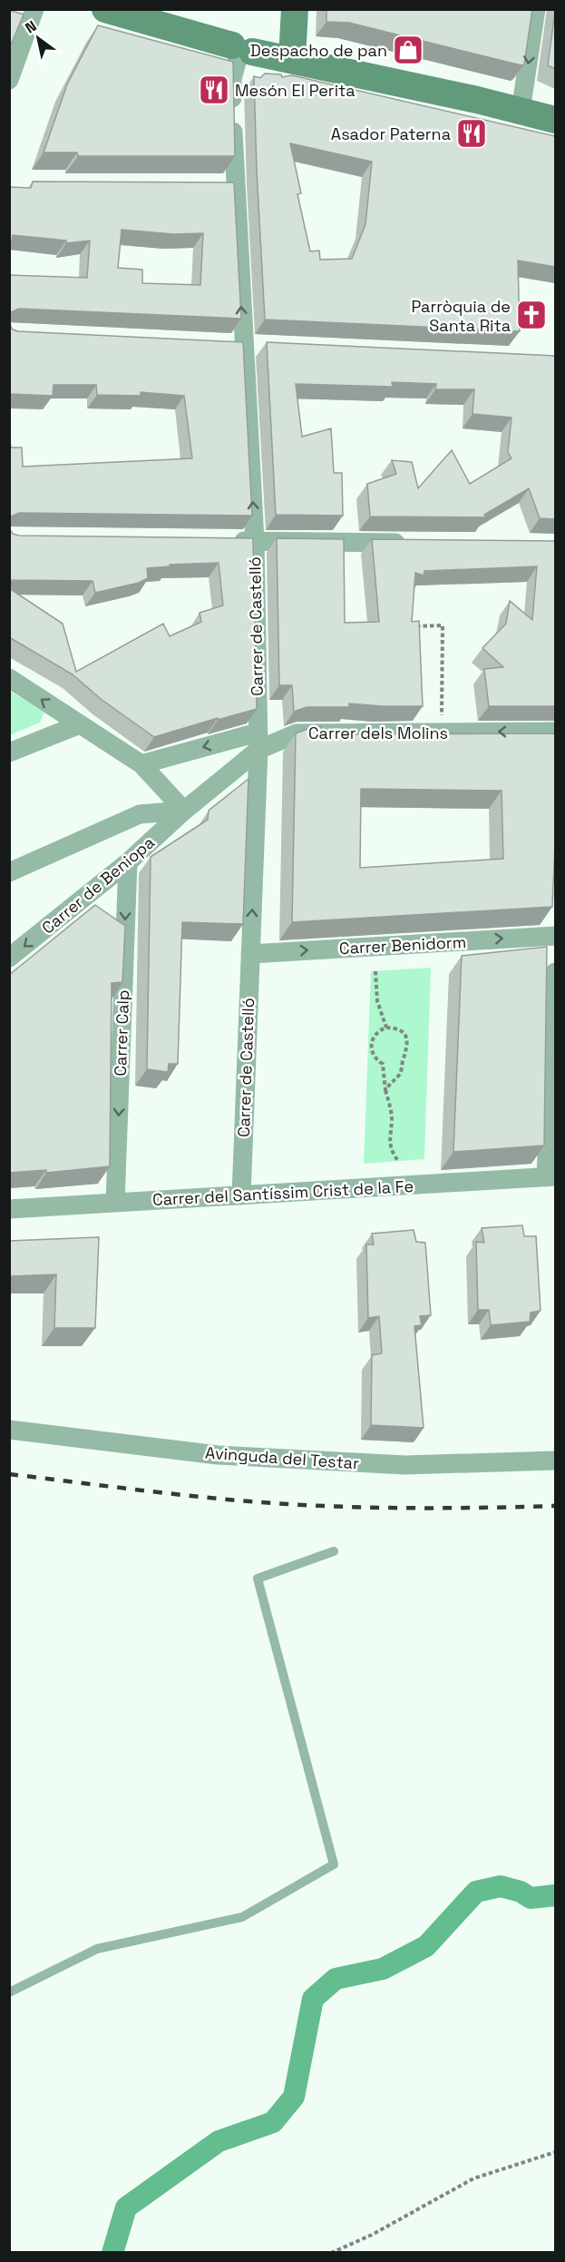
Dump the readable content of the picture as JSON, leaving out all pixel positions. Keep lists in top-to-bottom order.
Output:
{
  "streets": {
    "street": [
      "Carrer de Castelló",
      "Carrer dels Molins",
      "Carrer de Beniopa",
      "Carrer Benidorm",
      "Carrer Calp",
      "Carrer del Santíssim Crist de la Fe",
      "Avinguda del Testar"
    ]
  },
  "crossings": [
    ["Carrer de Castelló", "Carrer dels Molins"],
    ["Carrer de Castelló", "Carrer Benidorm"],
    ["Carrer de Castelló", "Carrer del Santíssim Crist de la Fe"],
    ["Carrer dels Molins", "Carrer de Beniopa"],
    ["Carrer de Beniopa", "Carrer Calp"],
    ["Carrer Calp", "Carrer del Santíssim Crist de la Fe"]
  ],
  "one_way": [
    "Carrer de Castelló",
    "Carrer dels Molins",
    "Carrer Benidorm",
    "Carrer Calp"
  ],
  "places": {
    "shop": ["Despacho de pan"],
    "restaurant": ["Mesón El Perita", "Asador Paterna"],
    "church": ["Parròquia de Santa Rita"]
  },
  "north": "top left"
}
